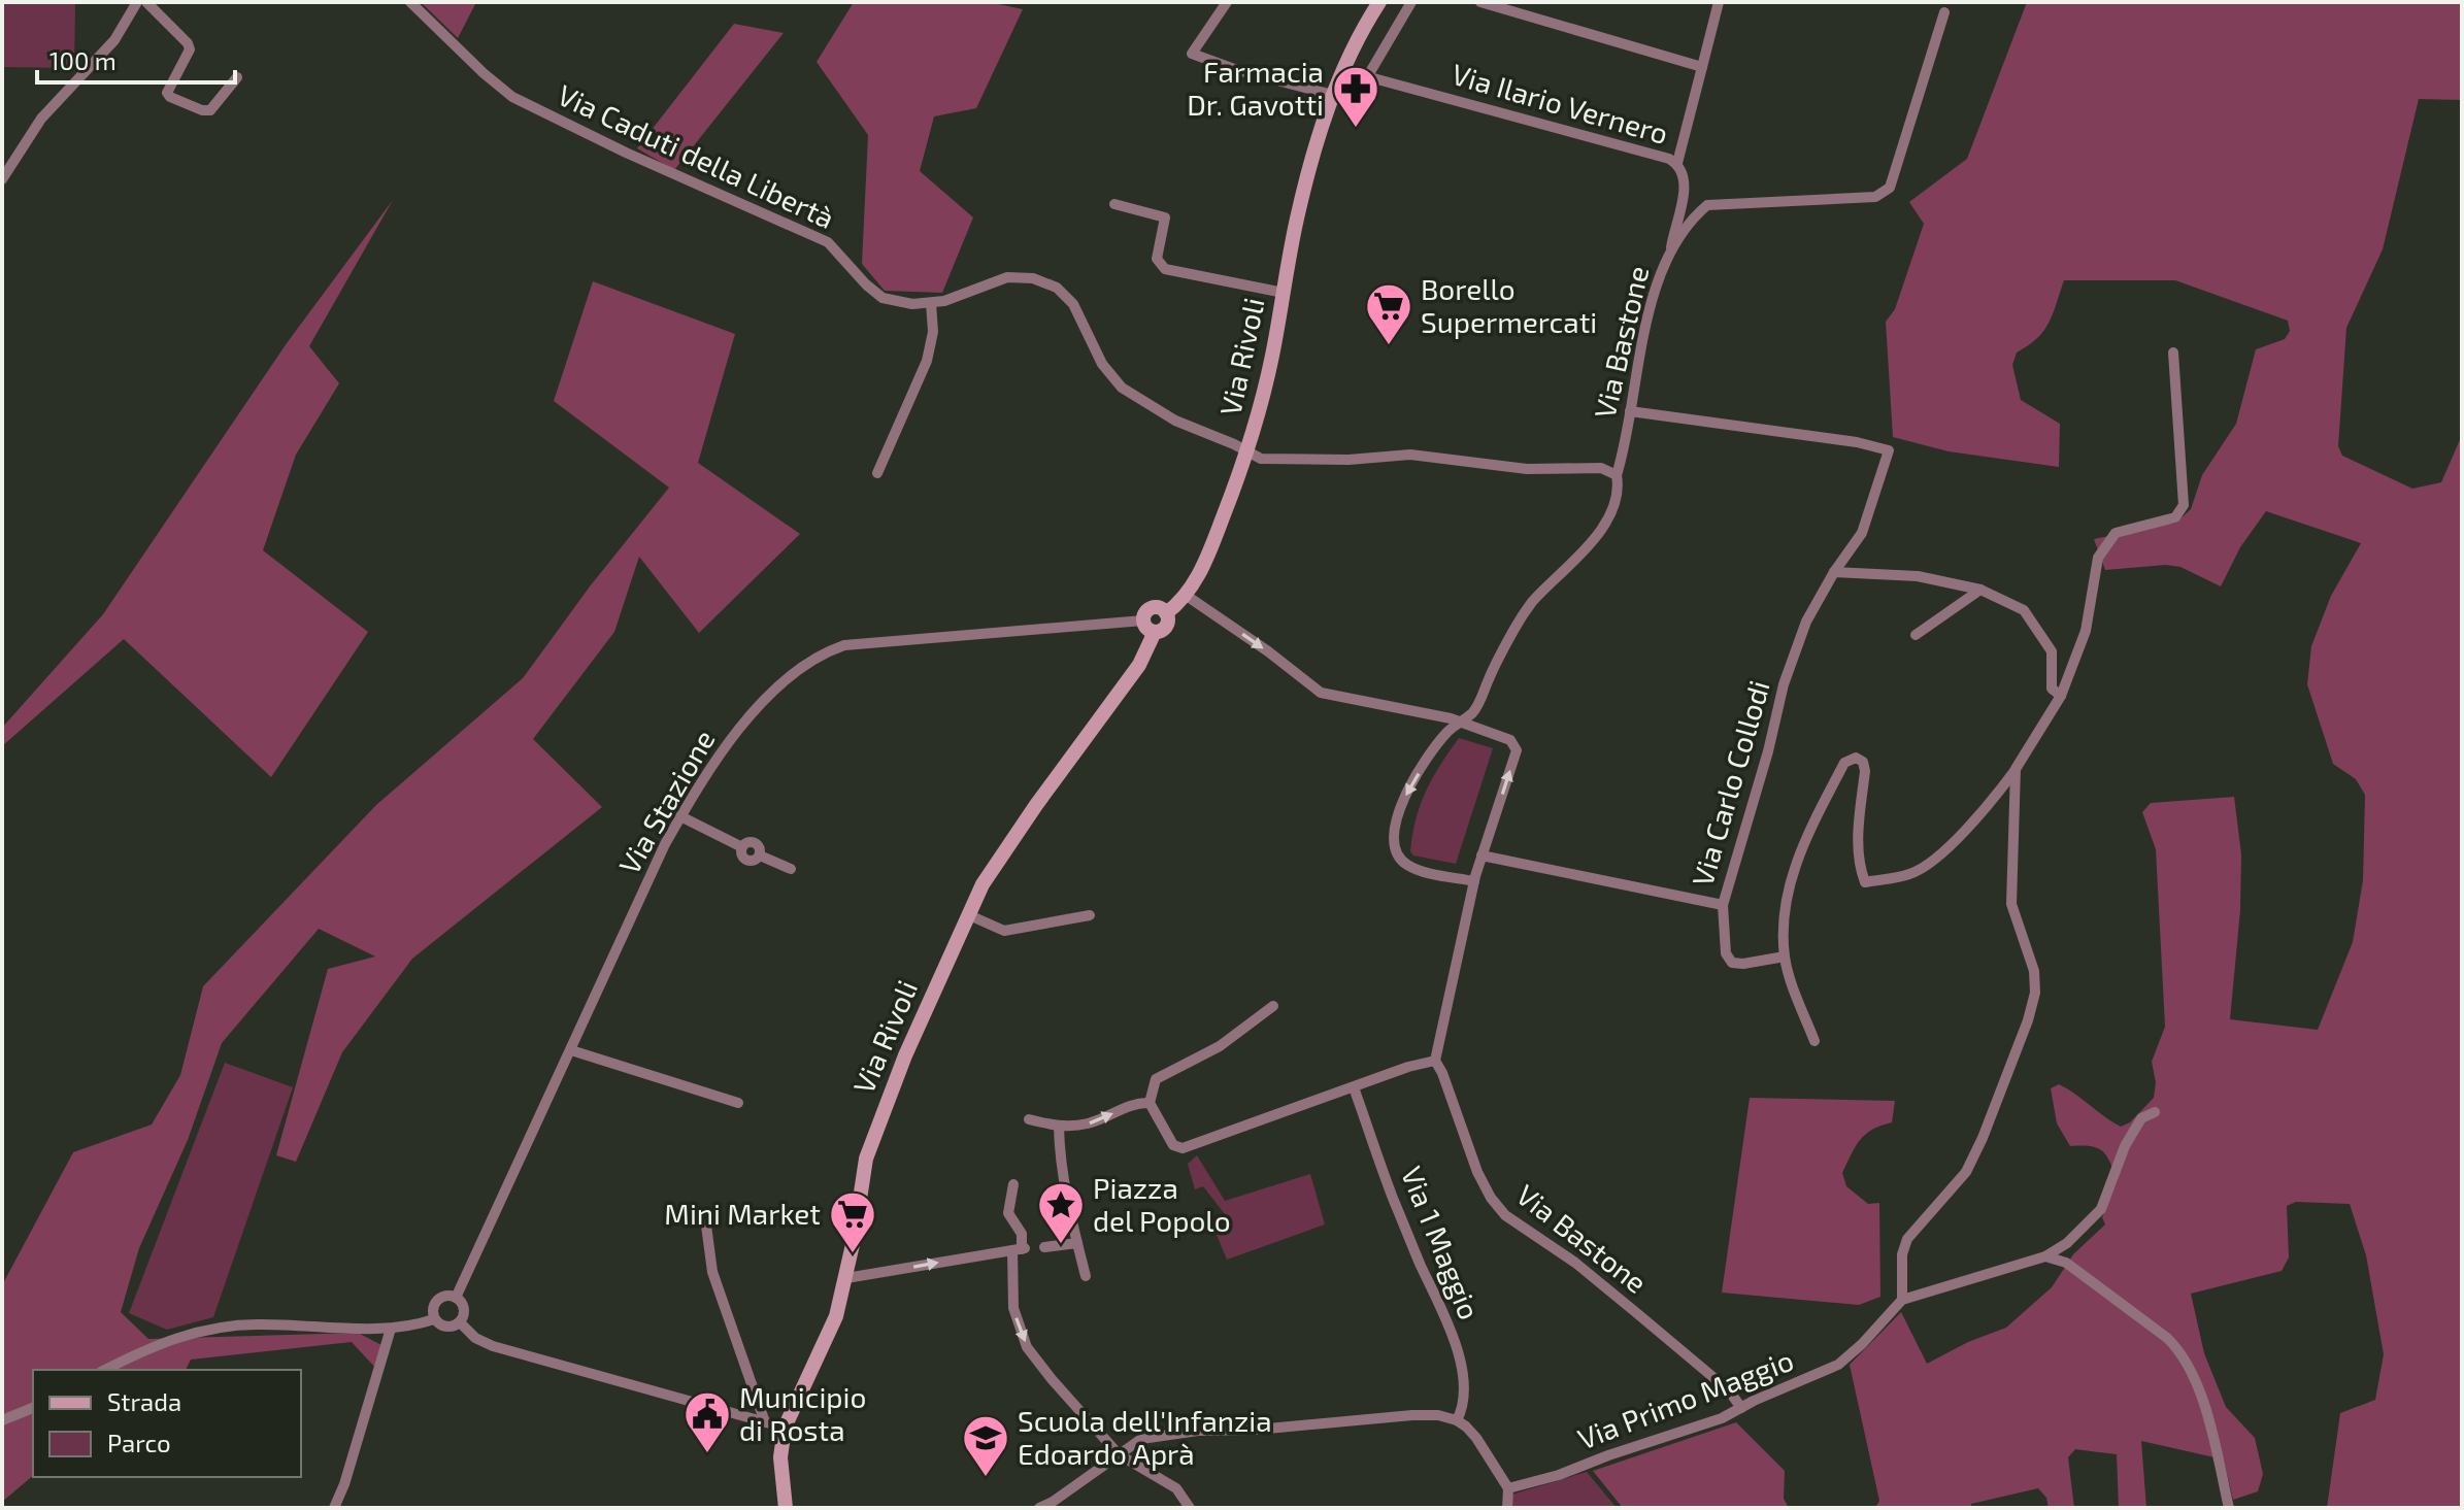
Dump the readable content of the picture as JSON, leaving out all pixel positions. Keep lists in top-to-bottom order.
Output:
{
  "streets": {
    "street": [
      "Via Ilario Vernero",
      "Via Caduti della Libertà",
      "Via Bastone",
      "Via Rivoli",
      "Via Carlo Collodi",
      "Via Stazione",
      "Via 1 Maggio",
      "Via Primo Maggio"
    ]
  },
  "crossings": [
    ["Via Ilario Vernero", "Via Bastone"],
    ["Via Ilario Vernero", "Via Rivoli"],
    ["Via Caduti della Libertà", "Via Bastone"],
    ["Via Caduti della Libertà", "Via Rivoli"],
    ["Via Bastone", "Via Carlo Collodi"],
    ["Via Bastone", "Via Primo Maggio"],
    ["Via Rivoli", "Via Stazione"]
  ],
  "places": {
    "pharmacy": ["Farmacia Dr. Gavotti"],
    "supermarket": ["Borello Supermercati", "Mini Market"],
    "place": ["Piazza del Popolo"],
    "public building": ["Municipio di Rosta"],
    "school or university": ["Scuola dell'Infanzia Edoardo Aprà"]
  },
  "legend": ["Strada", "Parco"],
  "scale_bar": "100 m"
}
